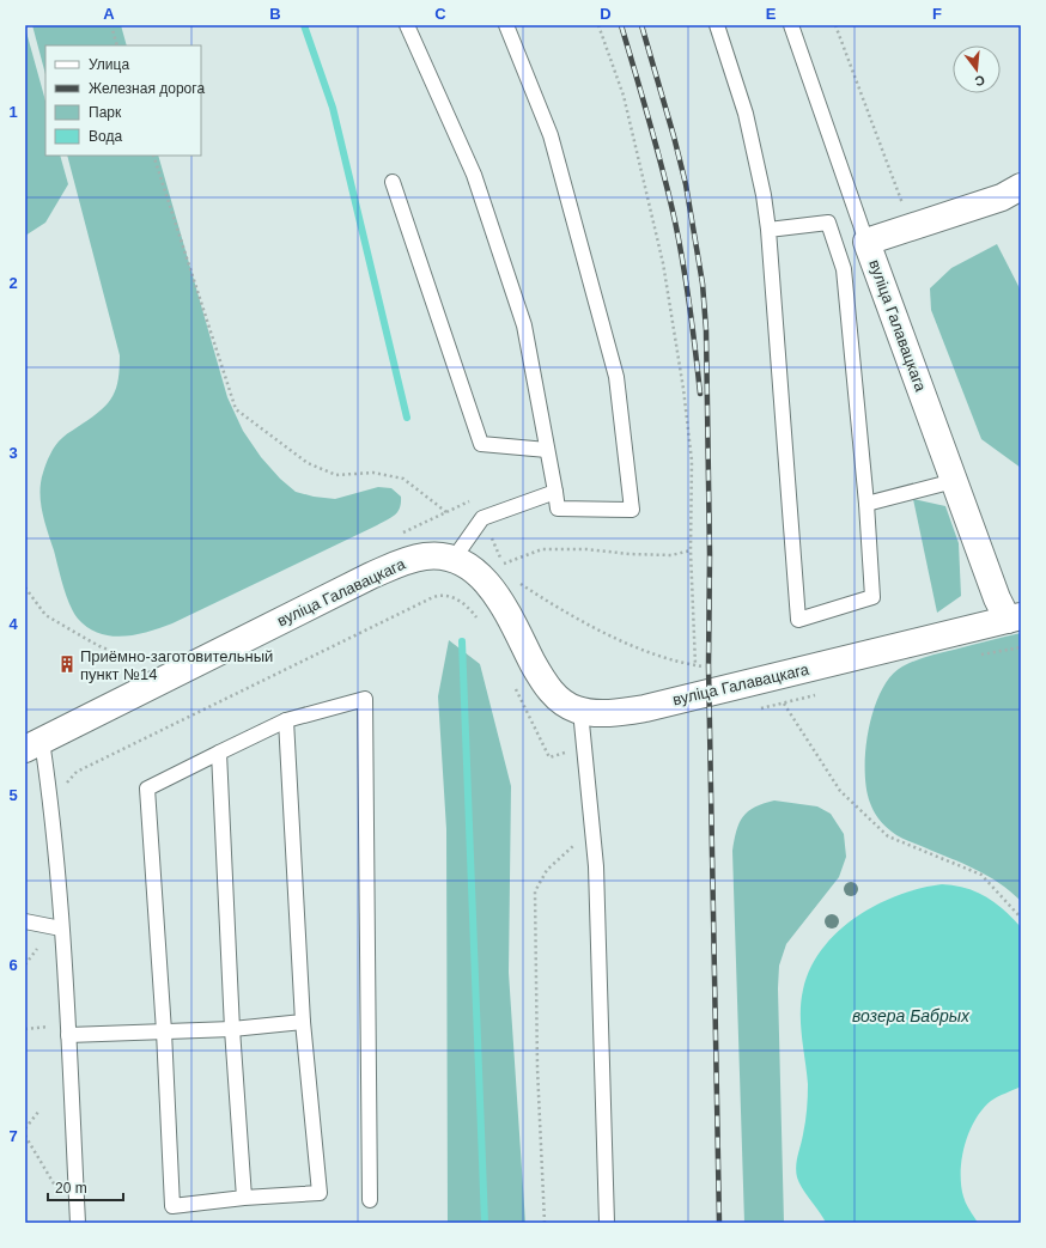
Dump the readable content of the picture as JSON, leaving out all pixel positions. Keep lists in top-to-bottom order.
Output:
{
  "streets": {
    "street": ["вуліца Галавацкага"]
  },
  "water": ["возера Бабрых"],
  "places": {
    "building": ["Приёмно-заготовительный пункт №14"]
  },
  "legend": [
    "Улица",
    "Железная дорога",
    "Парк",
    "Вода"
  ],
  "scale_bar": "20 m",
  "north": "bottom",
  "grid": {
    "columns": [
      "A",
      "B",
      "C",
      "D",
      "E",
      "F"
    ],
    "rows": [
      "1",
      "2",
      "3",
      "4",
      "5",
      "6",
      "7"
    ]
  }
}
